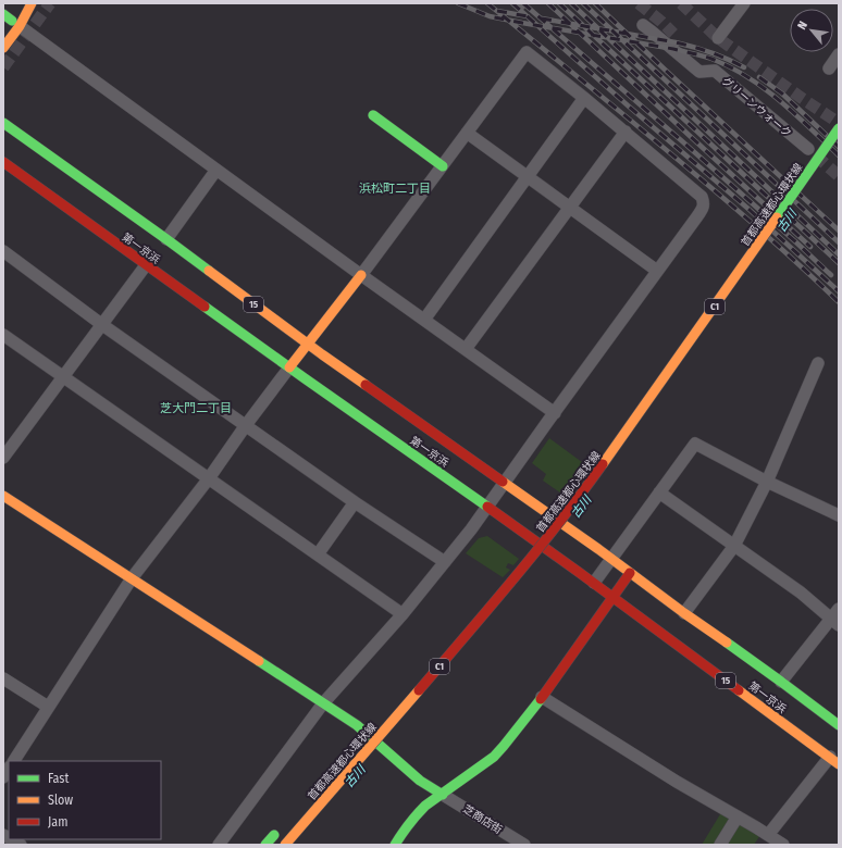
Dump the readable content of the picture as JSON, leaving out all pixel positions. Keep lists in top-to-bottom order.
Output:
{
  "streets": {
    "main road": [
      "首都高速都心環状線",
      "第一京浜",
      "15",
      "C1"
    ],
    "street": ["グリーンウォーク", "芝商店街"]
  },
  "crossings": [
    ["首都高速都心環状線", "C1"]
  ],
  "districts": ["浜松町二丁目", "芝大門二丁目"],
  "water": ["古川"],
  "legend": ["Fast", "Slow", "Jam"],
  "north": "top left"
}
